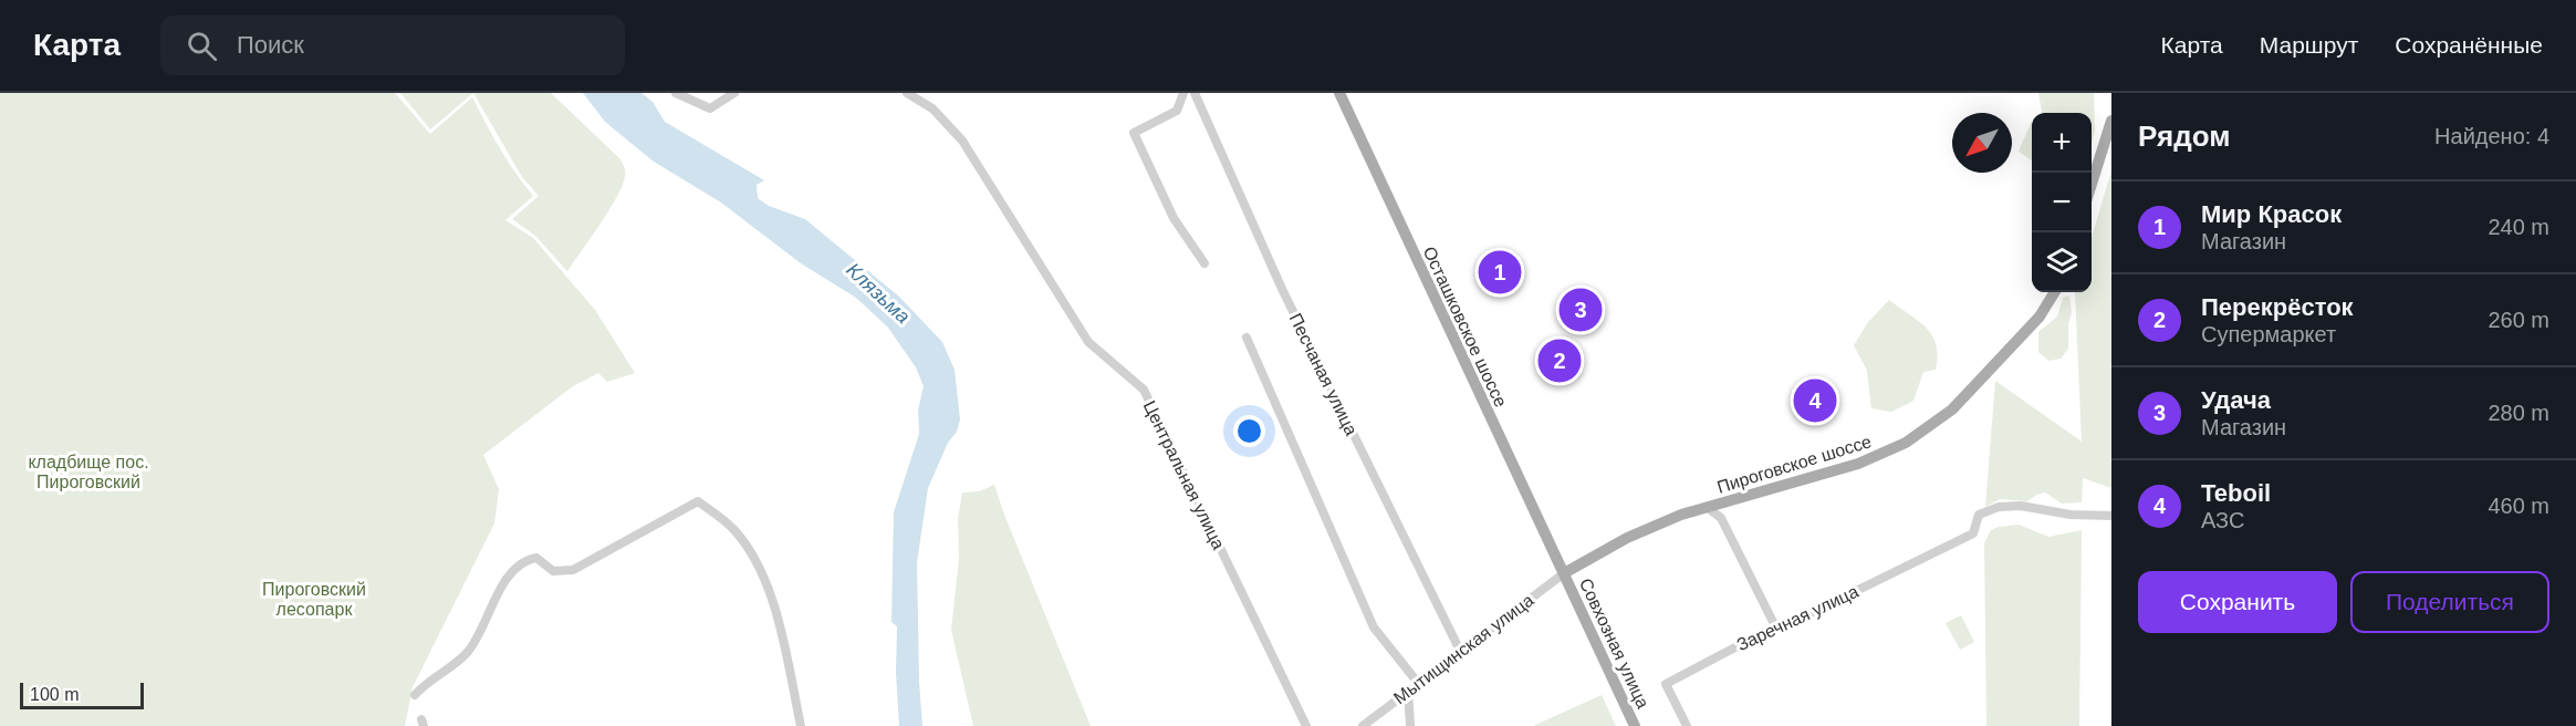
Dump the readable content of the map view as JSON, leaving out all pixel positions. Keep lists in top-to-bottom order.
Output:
{
  "streets": {
    "main road": ["Осташковское шоссе", "Пироговское шоссе", "Совхозная улица"],
    "street": [
      "Песчаная улица",
      "Центральная улица",
      "Заречная улица",
      "Мытищинская улица"
    ]
  },
  "crossings": [
    ["Осташковское шоссе", "Пироговское шоссе"],
    ["Осташковское шоссе", "Совхозная улица"],
    ["Осташковское шоссе", "Мытищинская улица"],
    ["Песчаная улица", "Мытищинская улица"],
    ["Пироговское шоссе", "Совхозная улица"],
    ["Пироговское шоссе", "Мытищинская улица"],
    ["Совхозная улица", "Мытищинская улица"]
  ],
  "water": ["Клязьма"],
  "parks": ["кладбище пос. Пироговский", "Пироговский лесопарк"],
  "scale_bar": "100 m",
  "north": "bottom left",
  "page": {
    "header": "Карта",
    "search": "Поиск",
    "nav": ["Карта", "Маршрут", "Сохранённые"],
    "heading": ["Рядом", "Найдено: 4"],
    "map_buttons": ["+", "−"],
    "list": [
      {
        "mark": "1",
        "name": "Мир Красок",
        "note": "Магазин",
        "value": "240 m"
      },
      {
        "mark": "2",
        "name": "Перекрёсток",
        "note": "Супермаркет",
        "value": "260 m"
      },
      {
        "mark": "3",
        "name": "Удача",
        "note": "Магазин",
        "value": "280 m"
      },
      {
        "mark": "4",
        "name": "Teboil",
        "note": "АЗС",
        "value": "460 m"
      }
    ],
    "pins": [
      "1",
      "3",
      "2",
      "4"
    ],
    "buttons": ["Сохранить", "Поделиться"],
    "scale": "100 m"
  }
}
